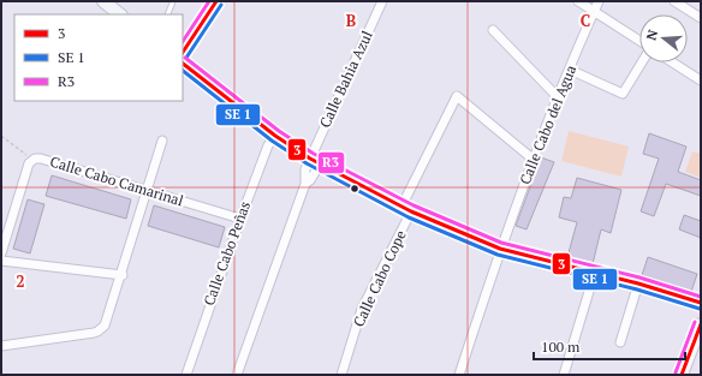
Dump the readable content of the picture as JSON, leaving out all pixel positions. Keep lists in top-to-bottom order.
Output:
{
  "streets": {
    "street": [
      "Calle Bahia Azul",
      "Calle Cabo del Agua",
      "Calle Cabo Camarinal",
      "Calle Cabo Peñas",
      "Calle Cabo Cope"
    ]
  },
  "crossings": [
    ["Calle Cabo del Agua", "Calle Cabo Cope"],
    ["Calle Cabo Camarinal", "Calle Cabo Peñas"]
  ],
  "lines": ["transit line 3", "transit line R3"],
  "legend": ["3", "SE 1", "R3"],
  "scale_bar": "100 m",
  "north": "left",
  "grid": {
    "columns": ["B", "C"],
    "rows": ["2"]
  }
}
